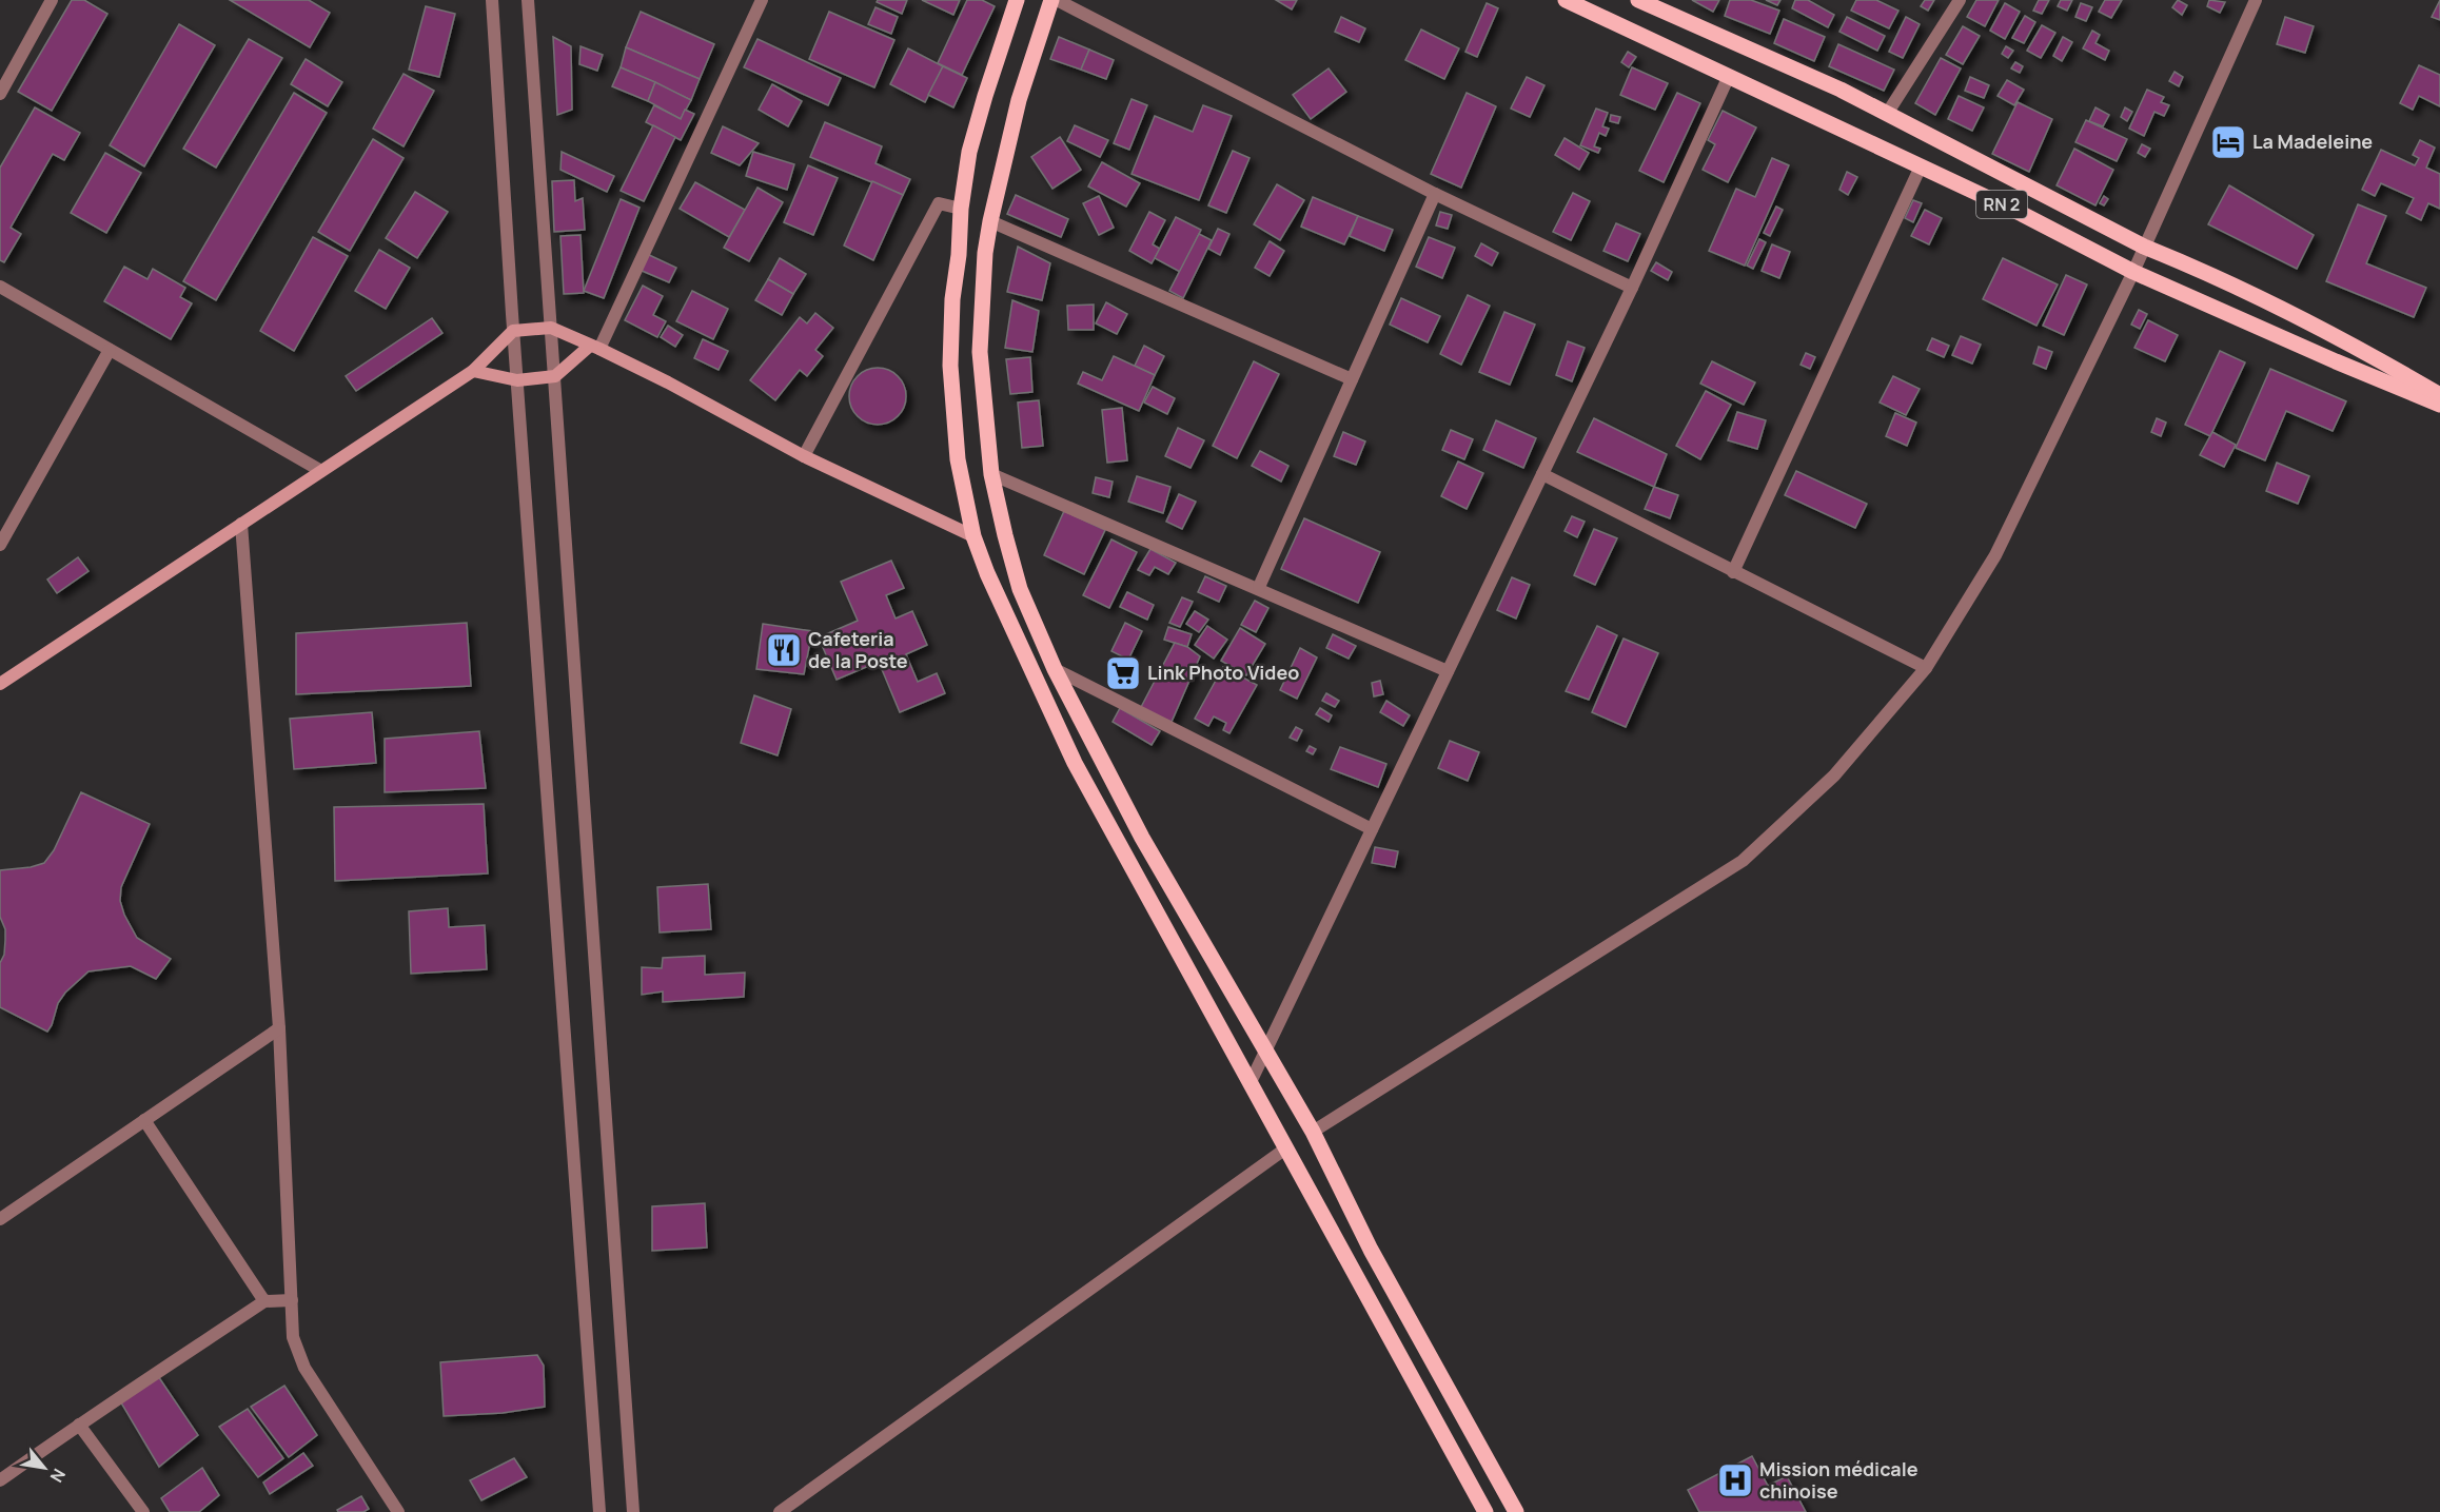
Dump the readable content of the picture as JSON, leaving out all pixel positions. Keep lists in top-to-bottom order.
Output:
{
  "streets": {
    "main road": ["RN 2"]
  },
  "places": {
    "hotel": ["La Madeleine"],
    "restaurant": ["Cafeteria de la Poste"],
    "supermarket": ["Link Photo Video"],
    "hospital": ["Mission médicale chinoise"]
  },
  "north": "bottom right"
}
